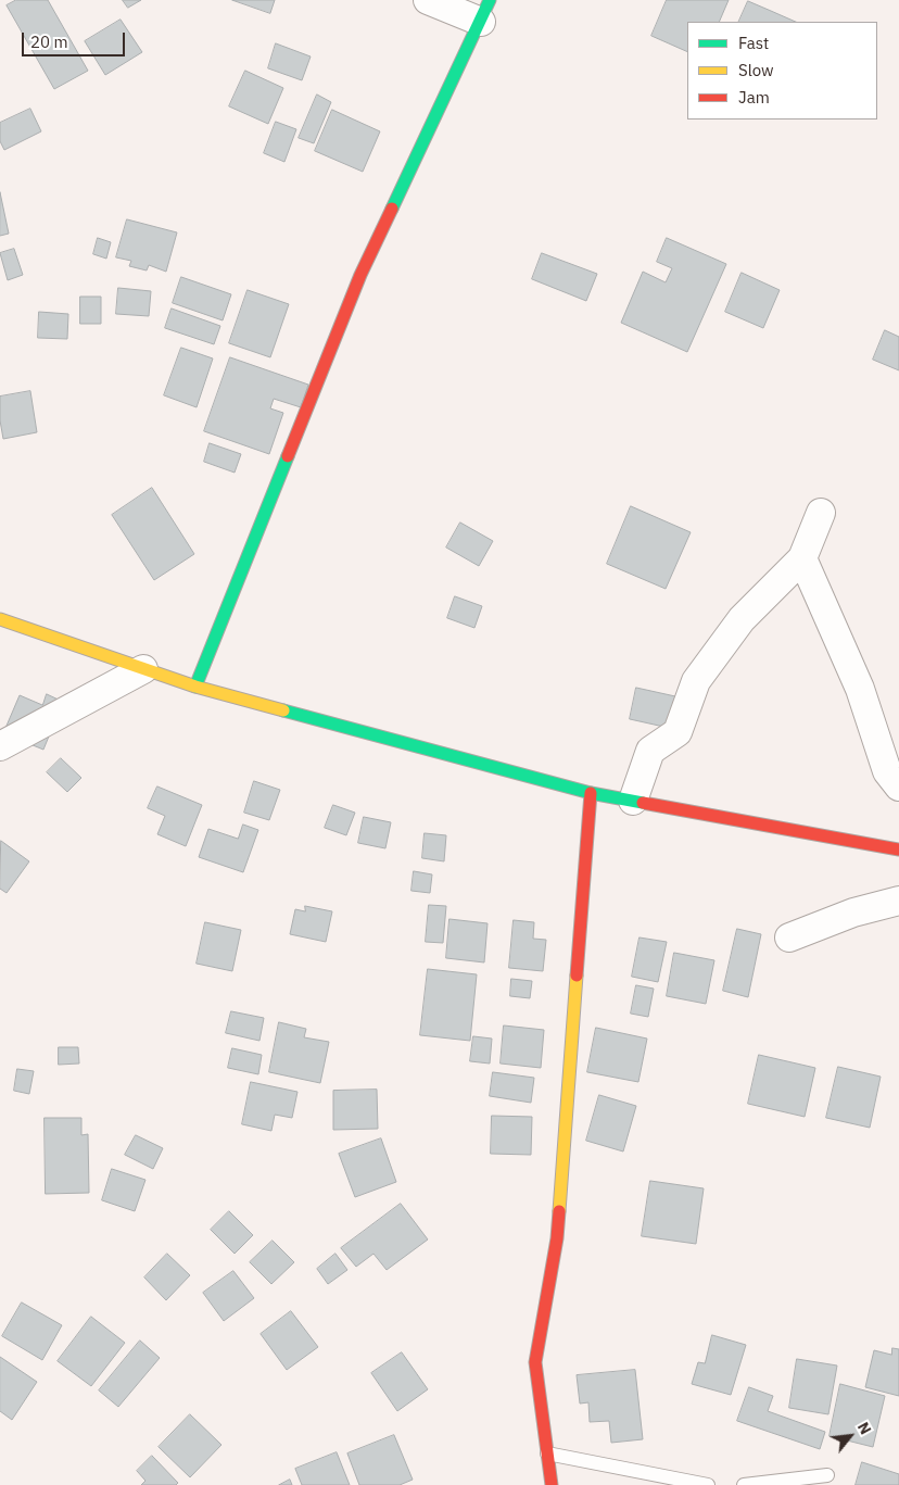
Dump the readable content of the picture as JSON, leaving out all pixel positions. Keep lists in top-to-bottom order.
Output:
{
  "legend": ["Fast", "Slow", "Jam"],
  "scale_bar": "20 m",
  "north": "top right"
}
